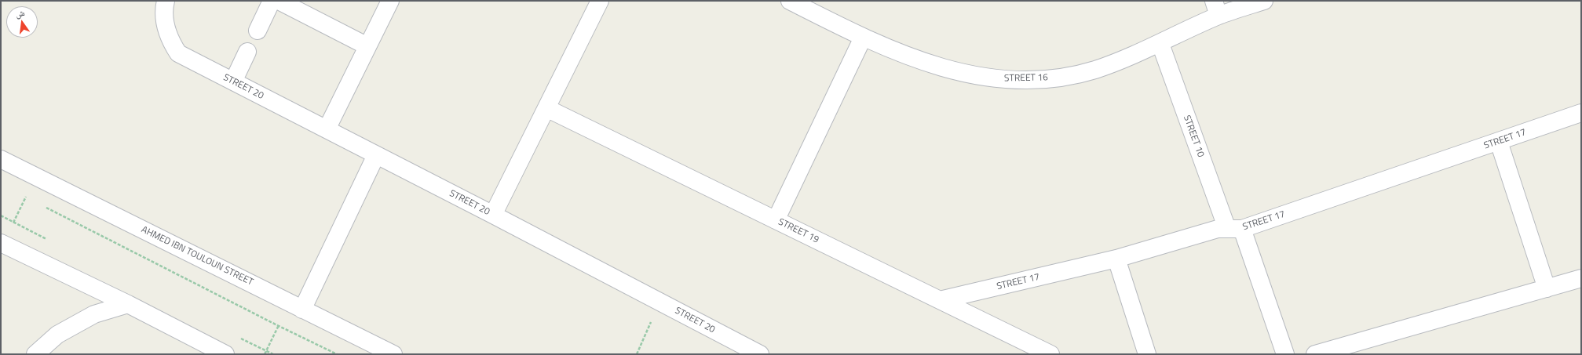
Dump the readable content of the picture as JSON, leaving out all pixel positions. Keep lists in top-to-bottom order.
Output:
{
  "streets": {
    "street": [
      "STREET 16",
      "STREET 20",
      "STREET 10",
      "STREET 17",
      "STREET 19",
      "AHMED IBN TOULOUN STREET"
    ]
  },
  "crossings": [
    ["STREET 16", "STREET 10"],
    ["STREET 10", "STREET 17"],
    ["STREET 17", "STREET 19"]
  ],
  "north": "top"
}
